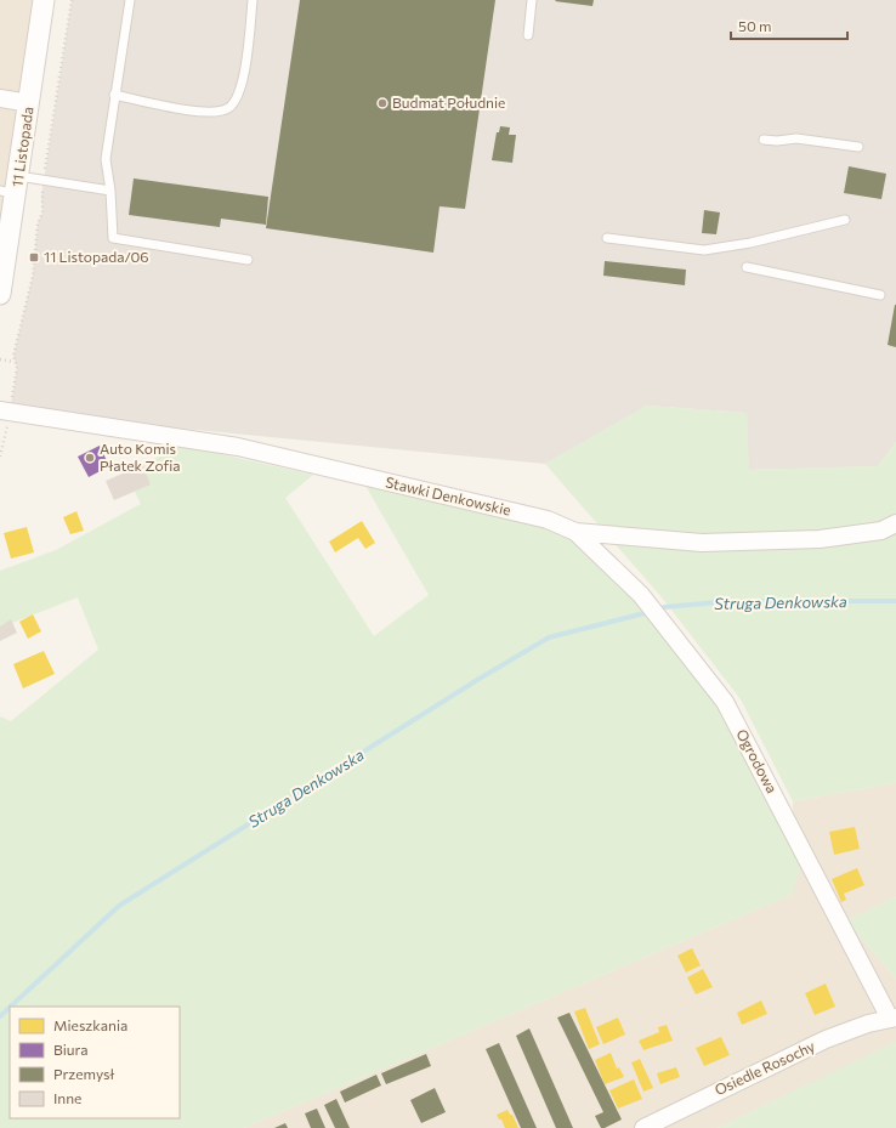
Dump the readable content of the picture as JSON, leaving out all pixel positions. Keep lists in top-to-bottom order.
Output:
{
  "streets": {
    "street": [
      "11 Listopada",
      "Stawki Denkowskie",
      "Ogrodowa",
      "Osiedle Rosochy"
    ]
  },
  "crossings": [
    ["Stawki Denkowskie", "Ogrodowa"],
    ["Ogrodowa", "Osiedle Rosochy"]
  ],
  "water": ["Struga Denkowska"],
  "places": {
    "other": ["Budmat Południe", "Auto Komis Płatek Zofia"],
    "transit": ["11 Listopada/06"]
  },
  "legend": [
    "Mieszkania",
    "Biura",
    "Przemysł",
    "Inne"
  ],
  "scale_bar": "50 m"
}
